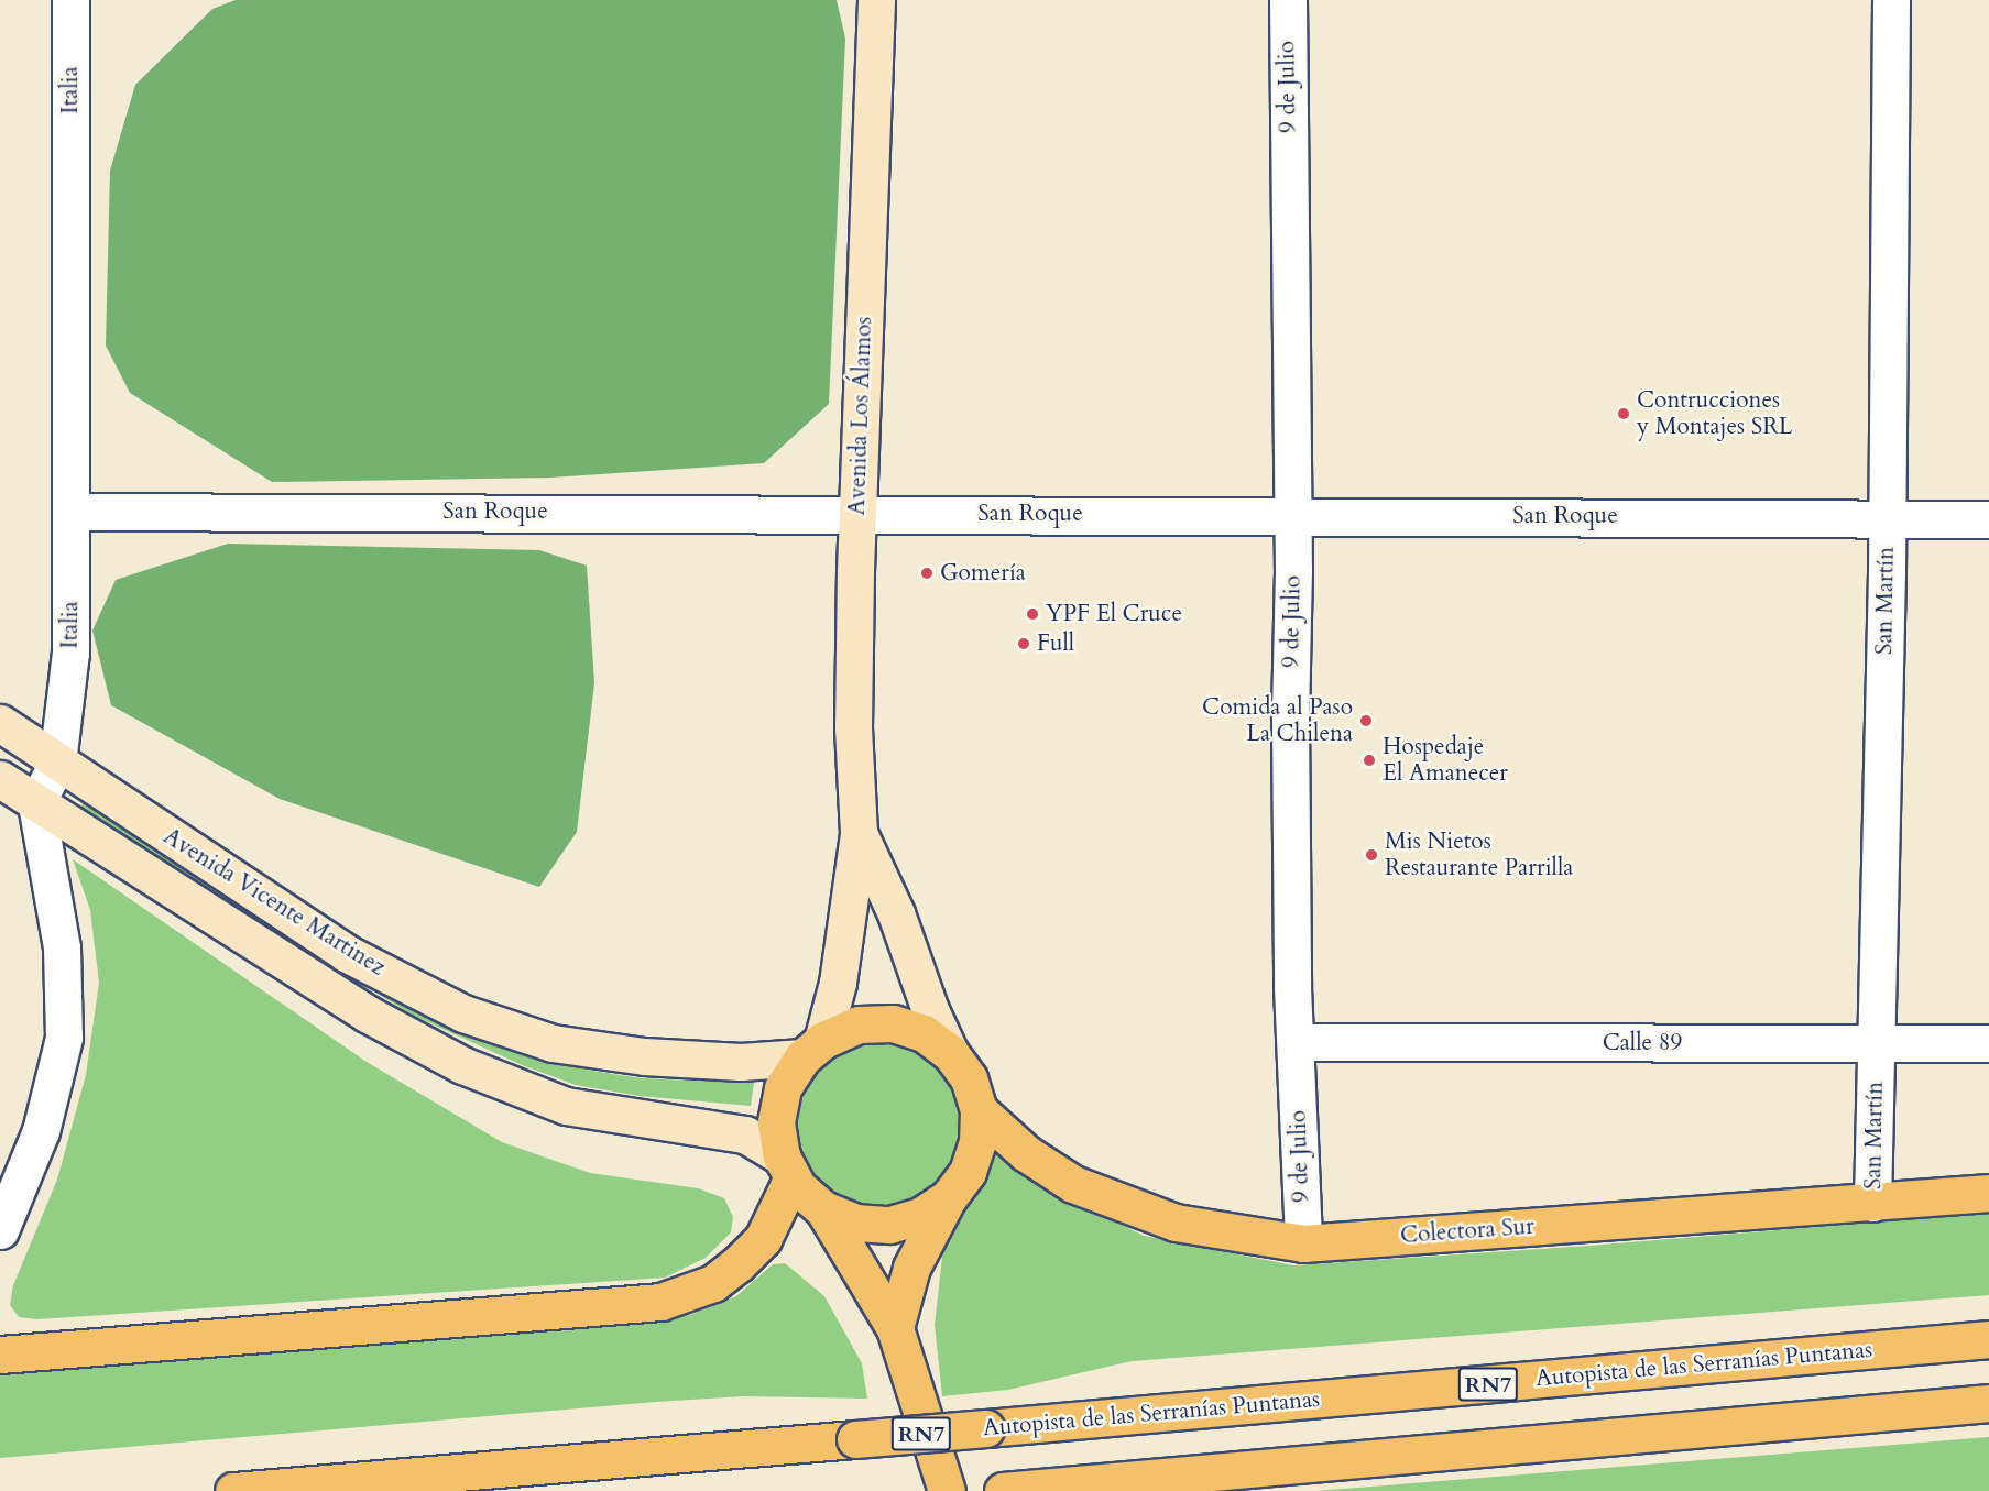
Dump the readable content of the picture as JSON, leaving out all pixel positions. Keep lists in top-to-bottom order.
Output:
{
  "streets": {
    "main road": [
      "Avenida Los Álamos",
      "Avenida Vicente Martinez",
      "Colectora Sur",
      "Autopista de las Serranías Puntanas",
      "RN7"
    ],
    "street": [
      "9 de Julio",
      "Italia",
      "San Roque",
      "San Martín",
      "Calle 89"
    ]
  },
  "crossings": [
    ["9 de Julio", "San Roque"],
    ["9 de Julio", "Calle 89"],
    ["9 de Julio", "Colectora Sur"],
    ["Italia", "San Roque"],
    ["Italia", "Avenida Vicente Martinez"],
    ["Avenida Los Álamos", "San Roque"],
    ["Avenida Los Álamos", "Avenida Vicente Martinez"],
    ["Avenida Los Álamos", "Colectora Sur"],
    ["San Roque", "San Martín"],
    ["San Martín", "Calle 89"],
    ["San Martín", "Colectora Sur"],
    ["Avenida Vicente Martinez", "Colectora Sur"]
  ],
  "places": [
    "Contrucciones y Montajes SRL",
    "Gomería",
    "YPF El Cruce",
    "Full",
    "Comida al Paso La Chilena",
    "Hospedaje El Amanecer",
    "Mis Nietos Restaurante Parrilla"
  ]
}
